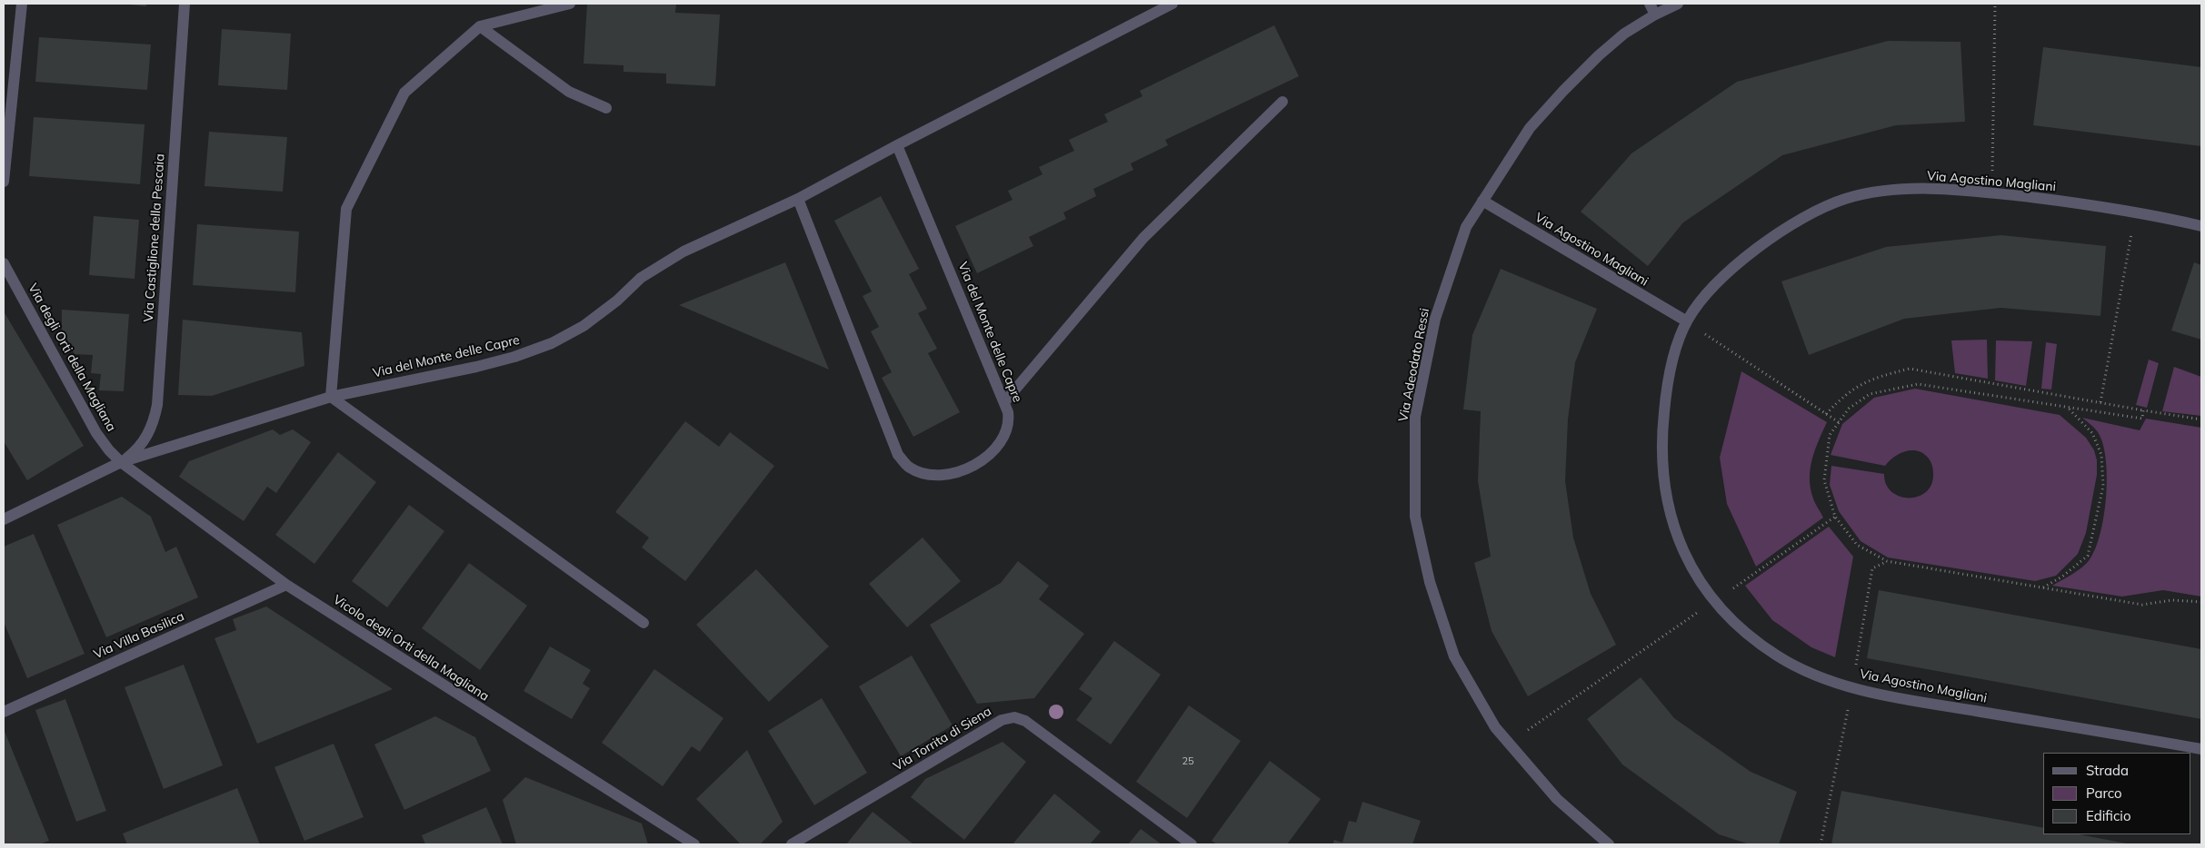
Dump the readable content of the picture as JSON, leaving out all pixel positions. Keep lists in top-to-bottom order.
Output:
{
  "streets": {
    "street": [
      "Via Agostino Magliani",
      "Via Castiglione della Pescaia",
      "Via del Monte delle Capre",
      "Via degli Orti della Magliana",
      "Via Adeodato Ressi",
      "Via Villa Basilica",
      "Vicolo degli Orti della Magliana",
      "Via Torrita di Siena"
    ]
  },
  "crossings": [
    ["Via Agostino Magliani", "Via Adeodato Ressi"],
    ["Via Castiglione della Pescaia", "Via del Monte delle Capre"],
    ["Via Castiglione della Pescaia", "Via degli Orti della Magliana"],
    ["Via Castiglione della Pescaia", "Vicolo degli Orti della Magliana"],
    ["Via del Monte delle Capre", "Via degli Orti della Magliana"],
    ["Via del Monte delle Capre", "Vicolo degli Orti della Magliana"],
    ["Via degli Orti della Magliana", "Vicolo degli Orti della Magliana"],
    ["Via Villa Basilica", "Vicolo degli Orti della Magliana"]
  ],
  "house_numbers": ["25"],
  "legend": ["Strada", "Parco", "Edificio"]
}
